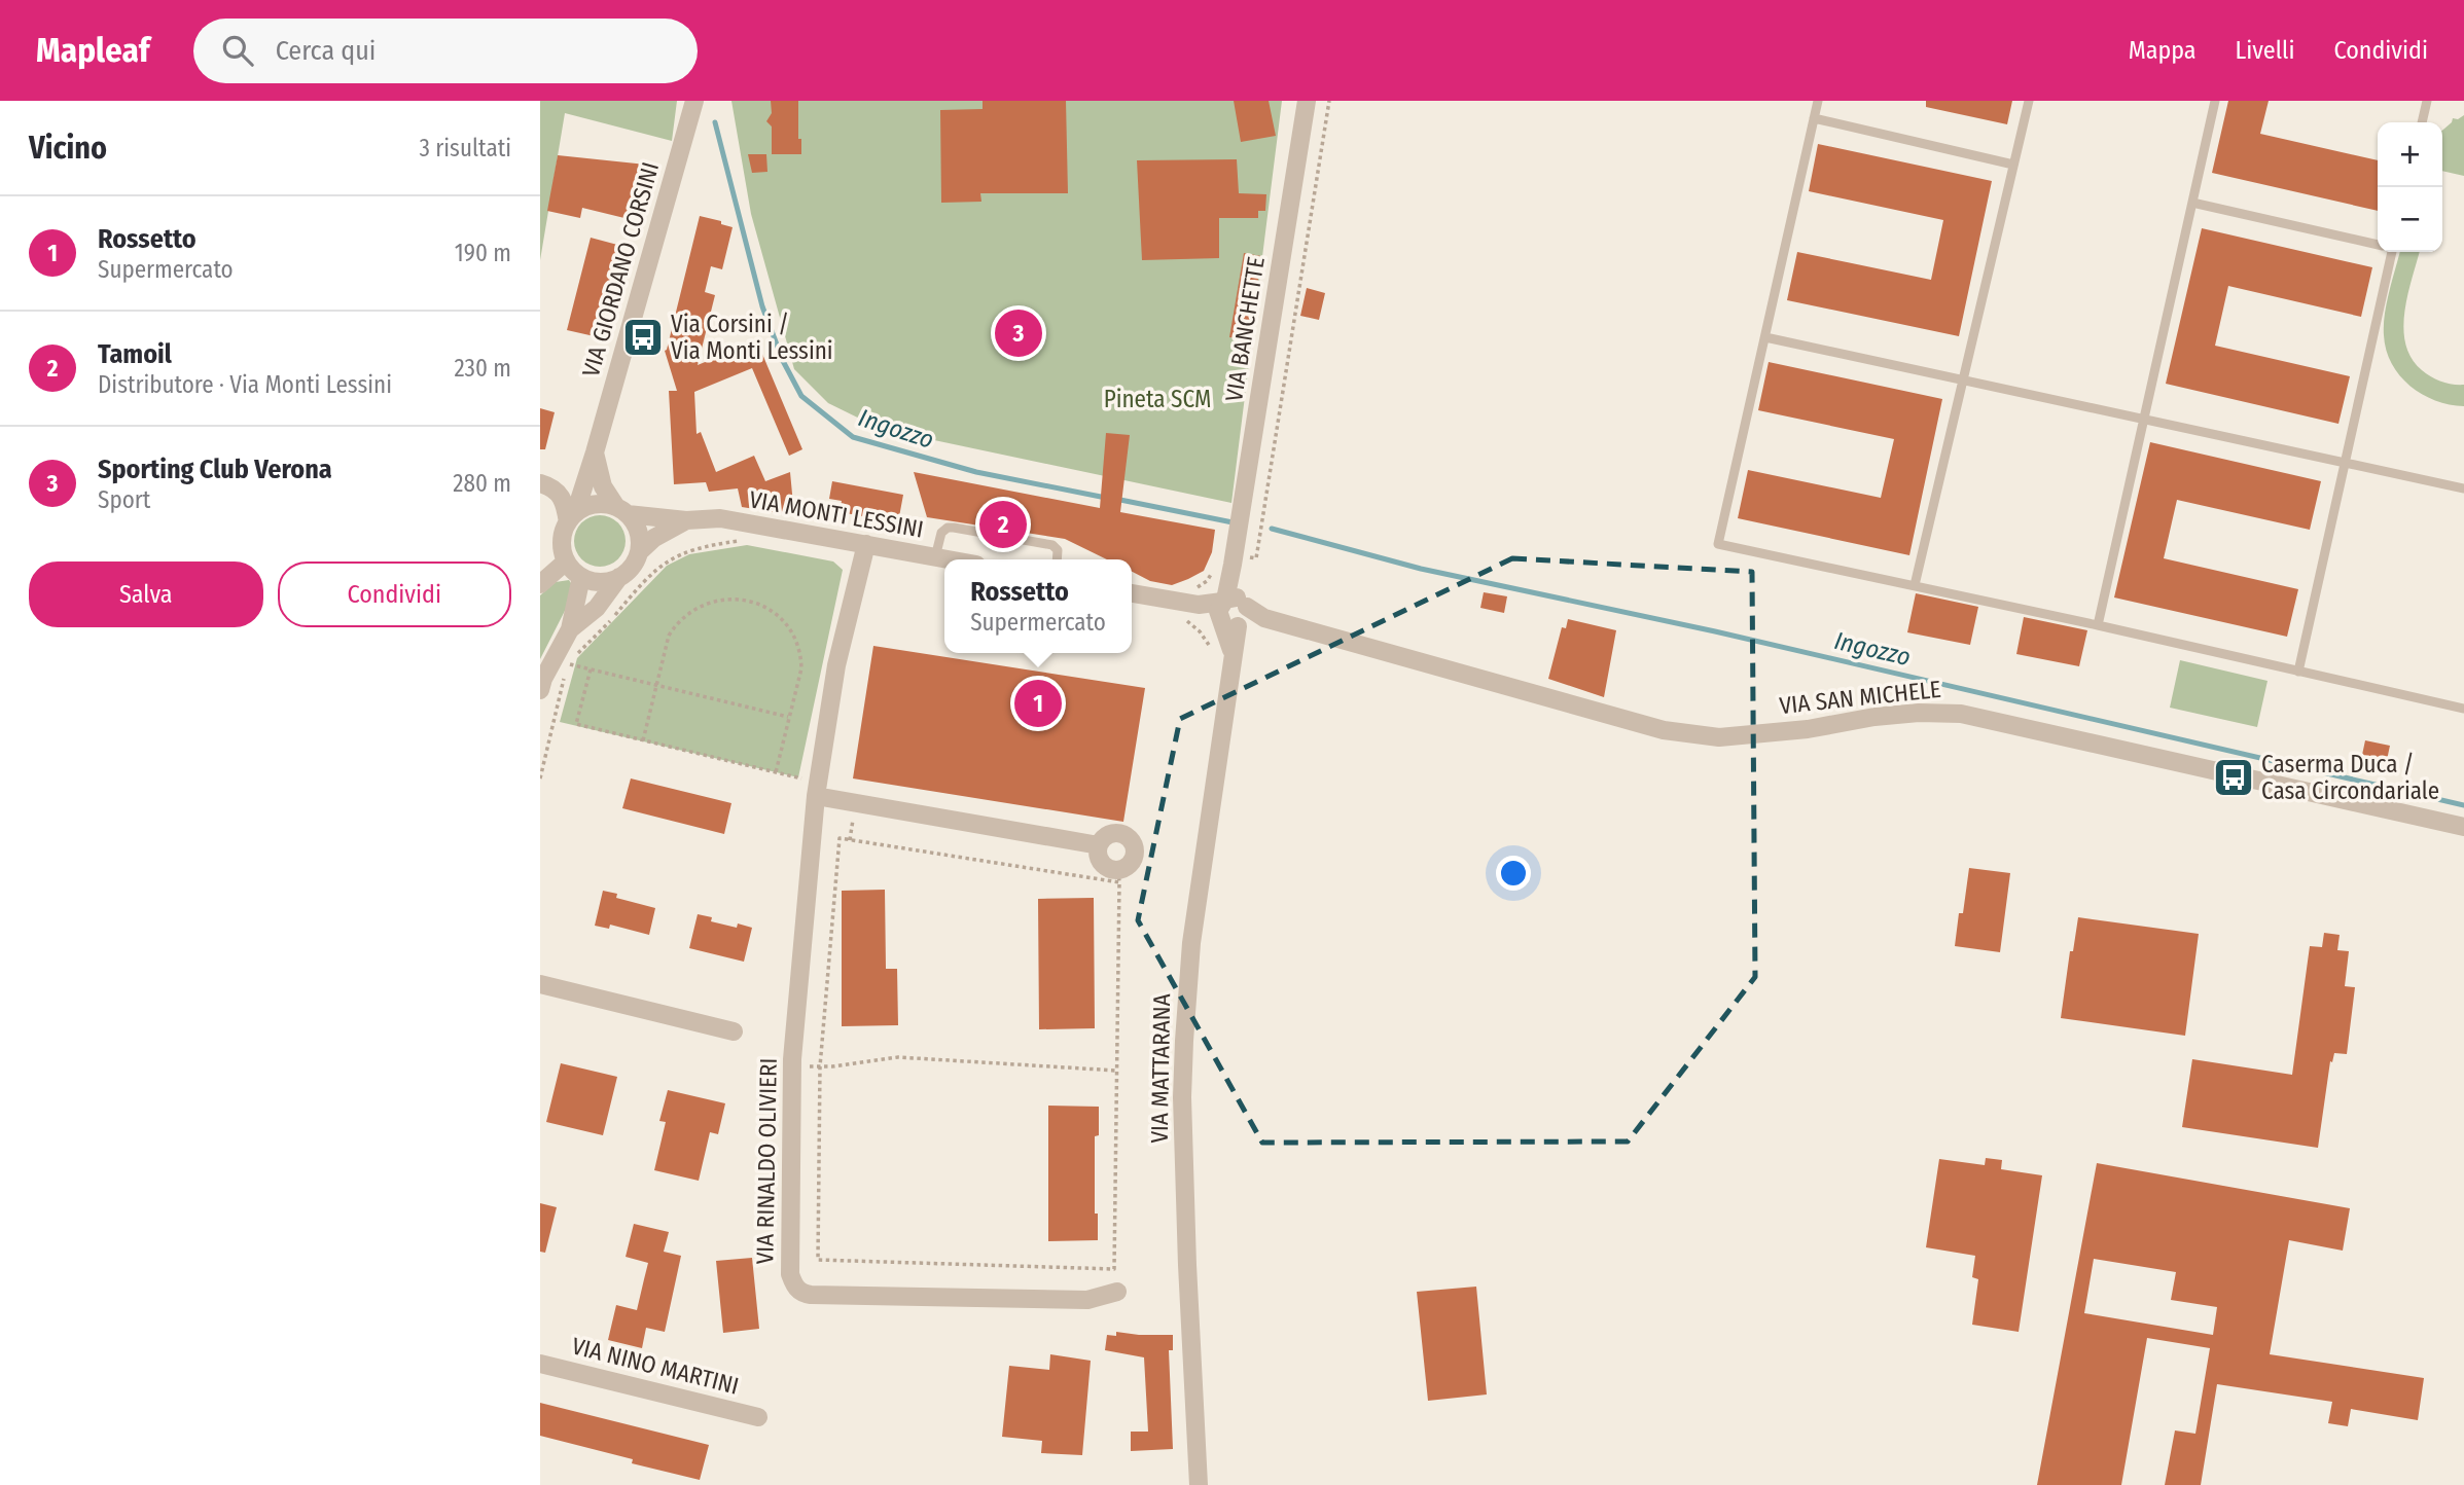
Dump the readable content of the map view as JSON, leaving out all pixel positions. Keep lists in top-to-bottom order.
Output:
{
  "streets": {
    "street": [
      "VIA GIORDANO CORSINI",
      "VIA BANCHETTE",
      "VIA MONTI LESSINI",
      "VIA SAN MICHELE",
      "VIA MATTARANA",
      "VIA RINALDO OLIVIERI",
      "VIA NINO MARTINI"
    ]
  },
  "crossings": [
    ["VIA GIORDANO CORSINI", "VIA MONTI LESSINI"],
    ["VIA BANCHETTE", "VIA SAN MICHELE"],
    ["VIA BANCHETTE", "VIA MATTARANA"],
    ["VIA MONTI LESSINI", "VIA RINALDO OLIVIERI"],
    ["VIA SAN MICHELE", "VIA MATTARANA"]
  ],
  "water": ["Ingozzo"],
  "parks": ["Pineta SCM"],
  "places": {
    "bus stop": ["Via Corsini / Via Monti Lessini", "Caserma Duca / Casa Circondariale"]
  },
  "page": {
    "header": "Mapleaf",
    "search": "Cerca qui",
    "nav": ["Mappa", "Livelli", "Condividi"],
    "heading": ["Vicino", "3 risultati"],
    "map_buttons": ["+", "−"],
    "list": [
      {
        "mark": "1",
        "name": "Rossetto",
        "note": "Supermercato",
        "value": "190 m"
      },
      {
        "mark": "2",
        "name": "Tamoil",
        "note": "Distributore · Via Monti Lessini",
        "value": "230 m"
      },
      {
        "mark": "3",
        "name": "Sporting Club Verona",
        "note": "Sport",
        "value": "280 m"
      }
    ],
    "pins": ["3", "2", "1"],
    "buttons": ["Salva", "Condividi"],
    "popup": ["Rossetto", "Supermercato"]
  }
}
